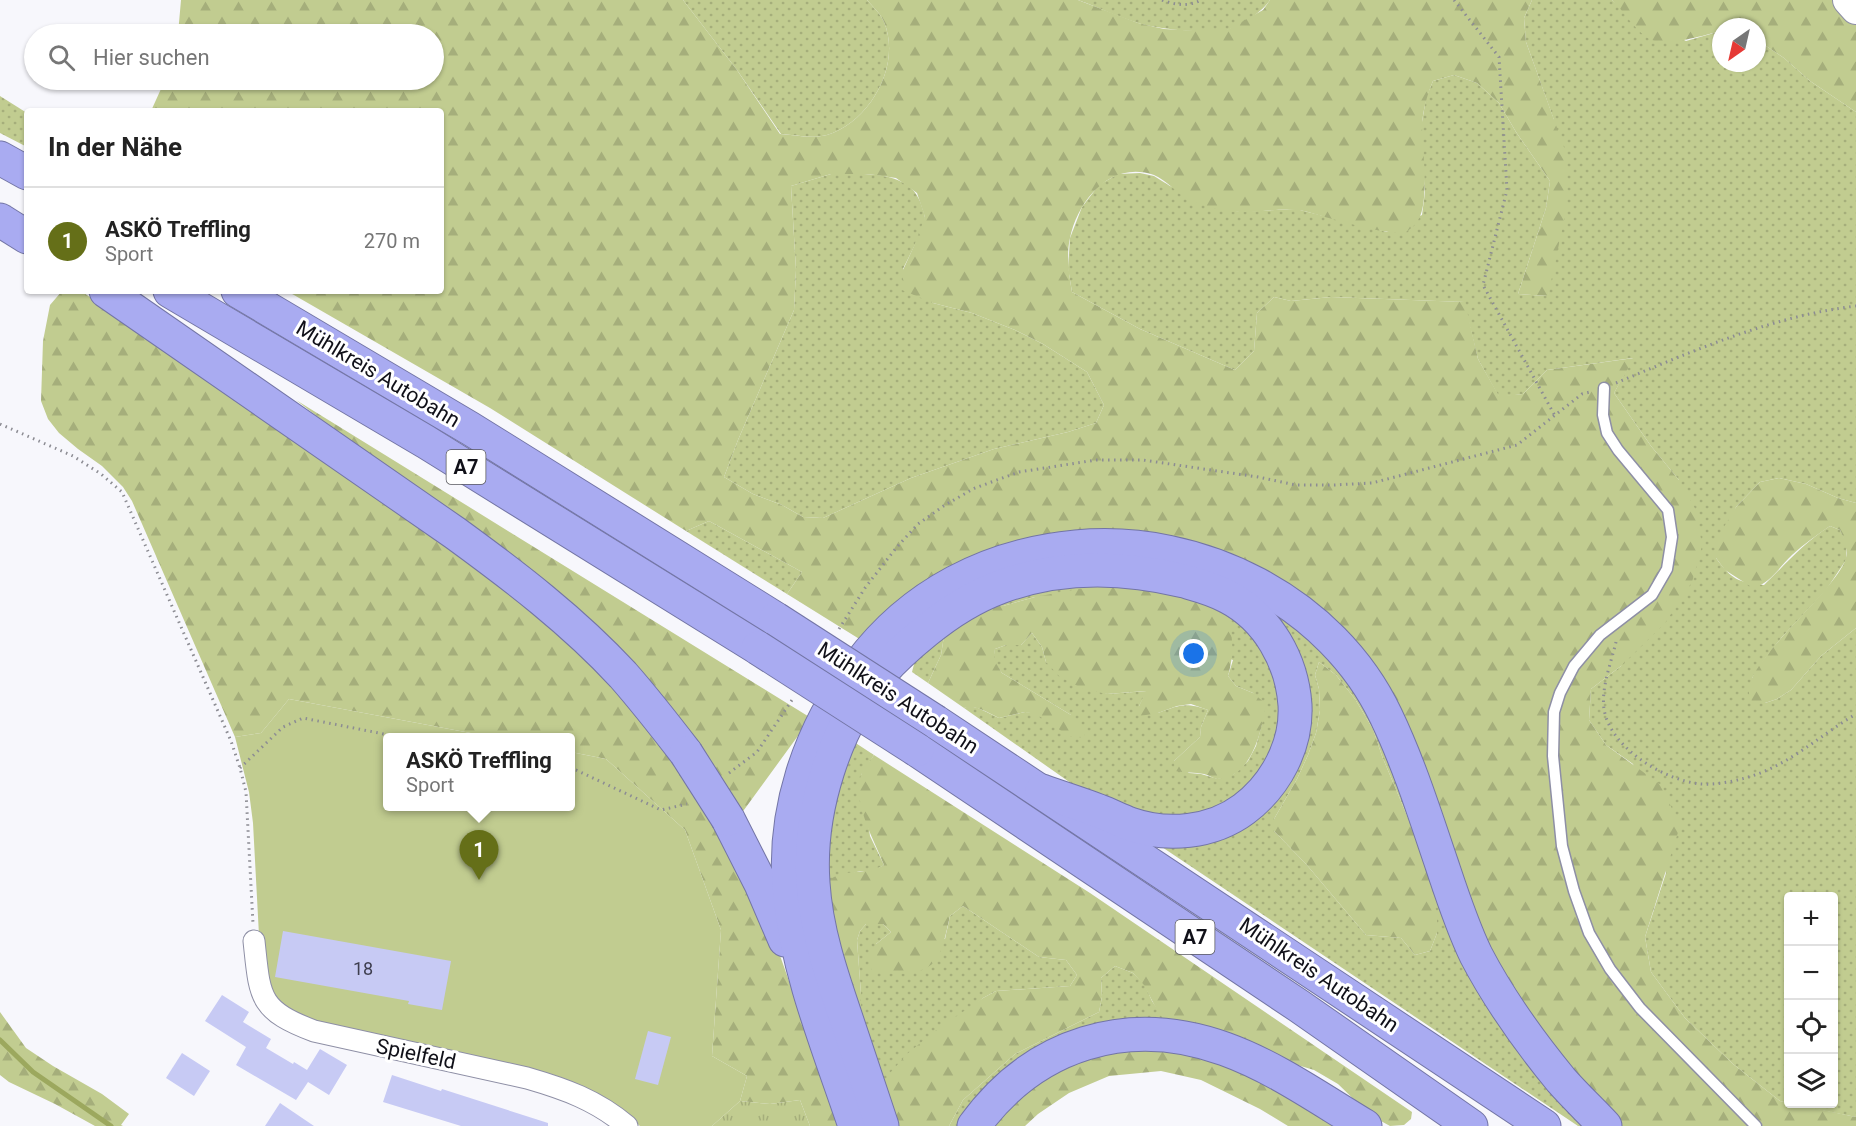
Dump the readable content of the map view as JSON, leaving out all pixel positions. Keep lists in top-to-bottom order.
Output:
{
  "streets": {
    "highway": ["Mühlkreis Autobahn", "A7"],
    "street": ["Spielfeld"]
  },
  "house_numbers": ["18"],
  "north": "bottom left",
  "page": {
    "search": "Hier suchen",
    "heading": "In der Nähe",
    "list": [
      {
        "mark": "1",
        "name": "ASKÖ Treffling",
        "note": "Sport",
        "value": "270 m"
      }
    ],
    "popup": ["ASKÖ Treffling", "Sport"],
    "pins": "1",
    "map_buttons": ["+", "−"]
  }
}
